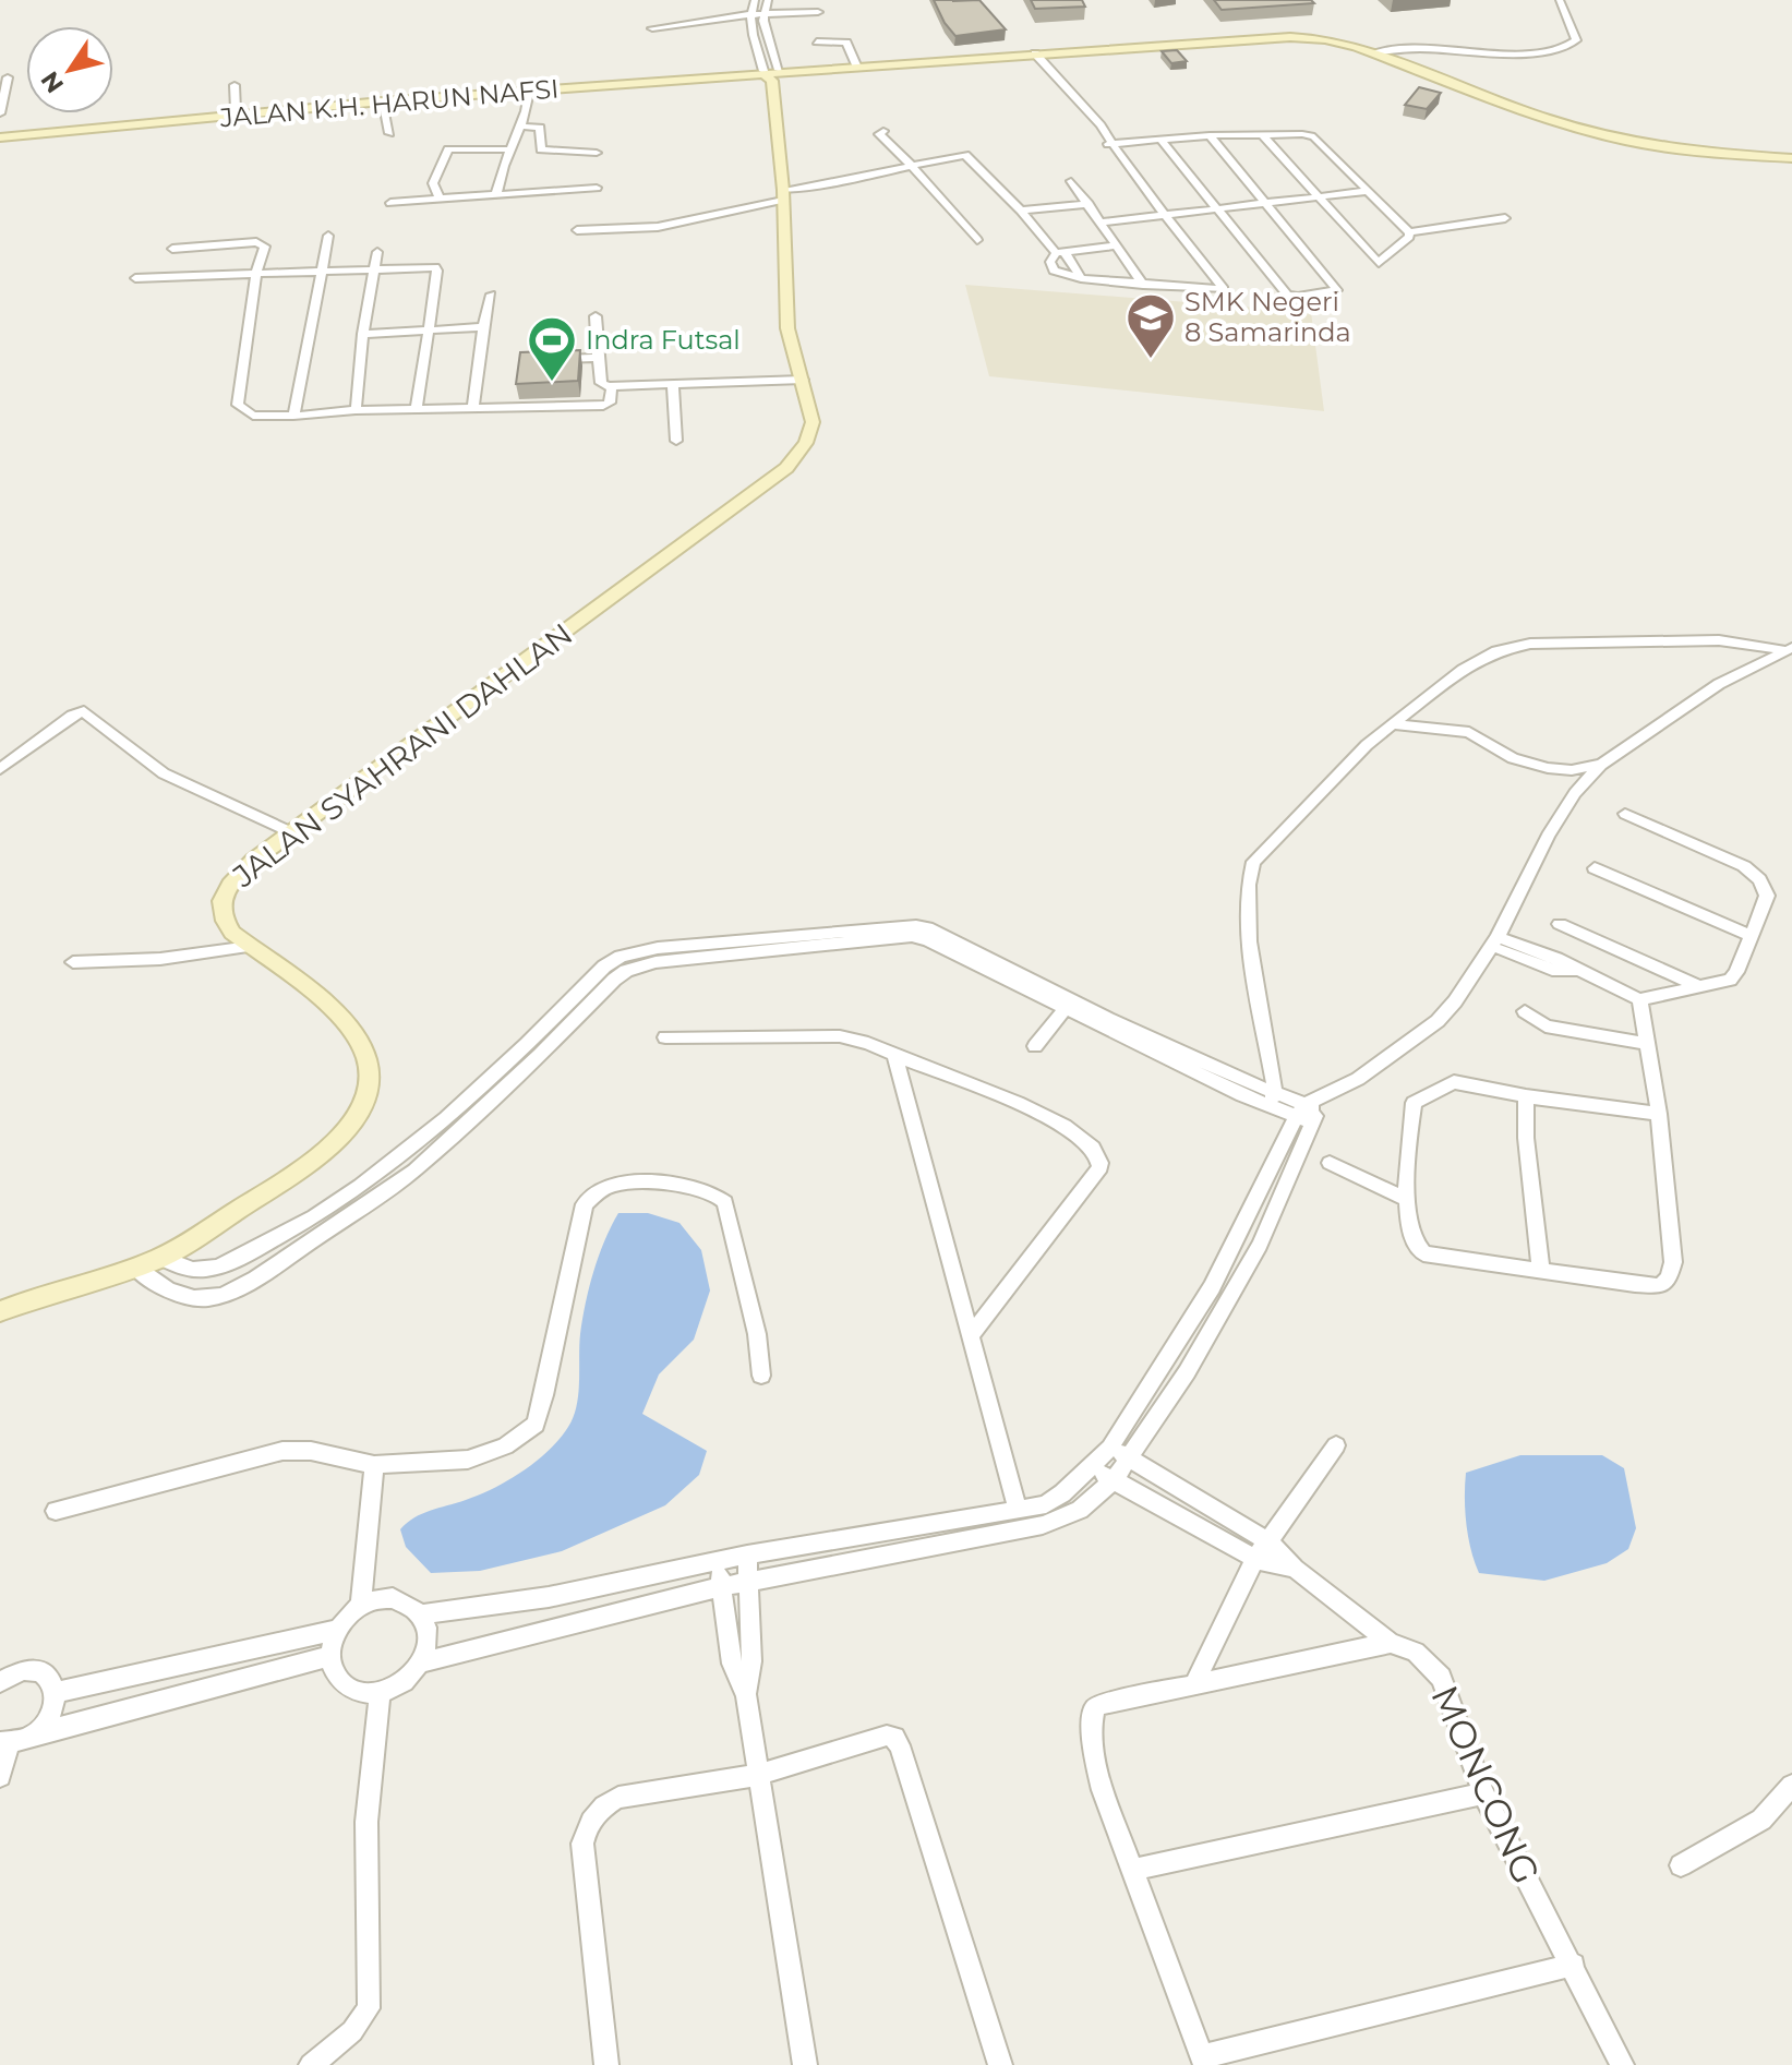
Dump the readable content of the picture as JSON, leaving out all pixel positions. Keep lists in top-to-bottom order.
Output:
{
  "streets": {
    "main road": ["JALAN K.H. HARUN NAFSI", "JALAN SYAHRANI DAHLAN"],
    "street": ["MONCONG"]
  },
  "crossings": [
    ["JALAN K.H. HARUN NAFSI", "JALAN SYAHRANI DAHLAN"]
  ],
  "places": {
    "school or university": ["SMK Negeri 8 Samarinda"],
    "sports": ["Indra Futsal"]
  },
  "north": "bottom left"
}
